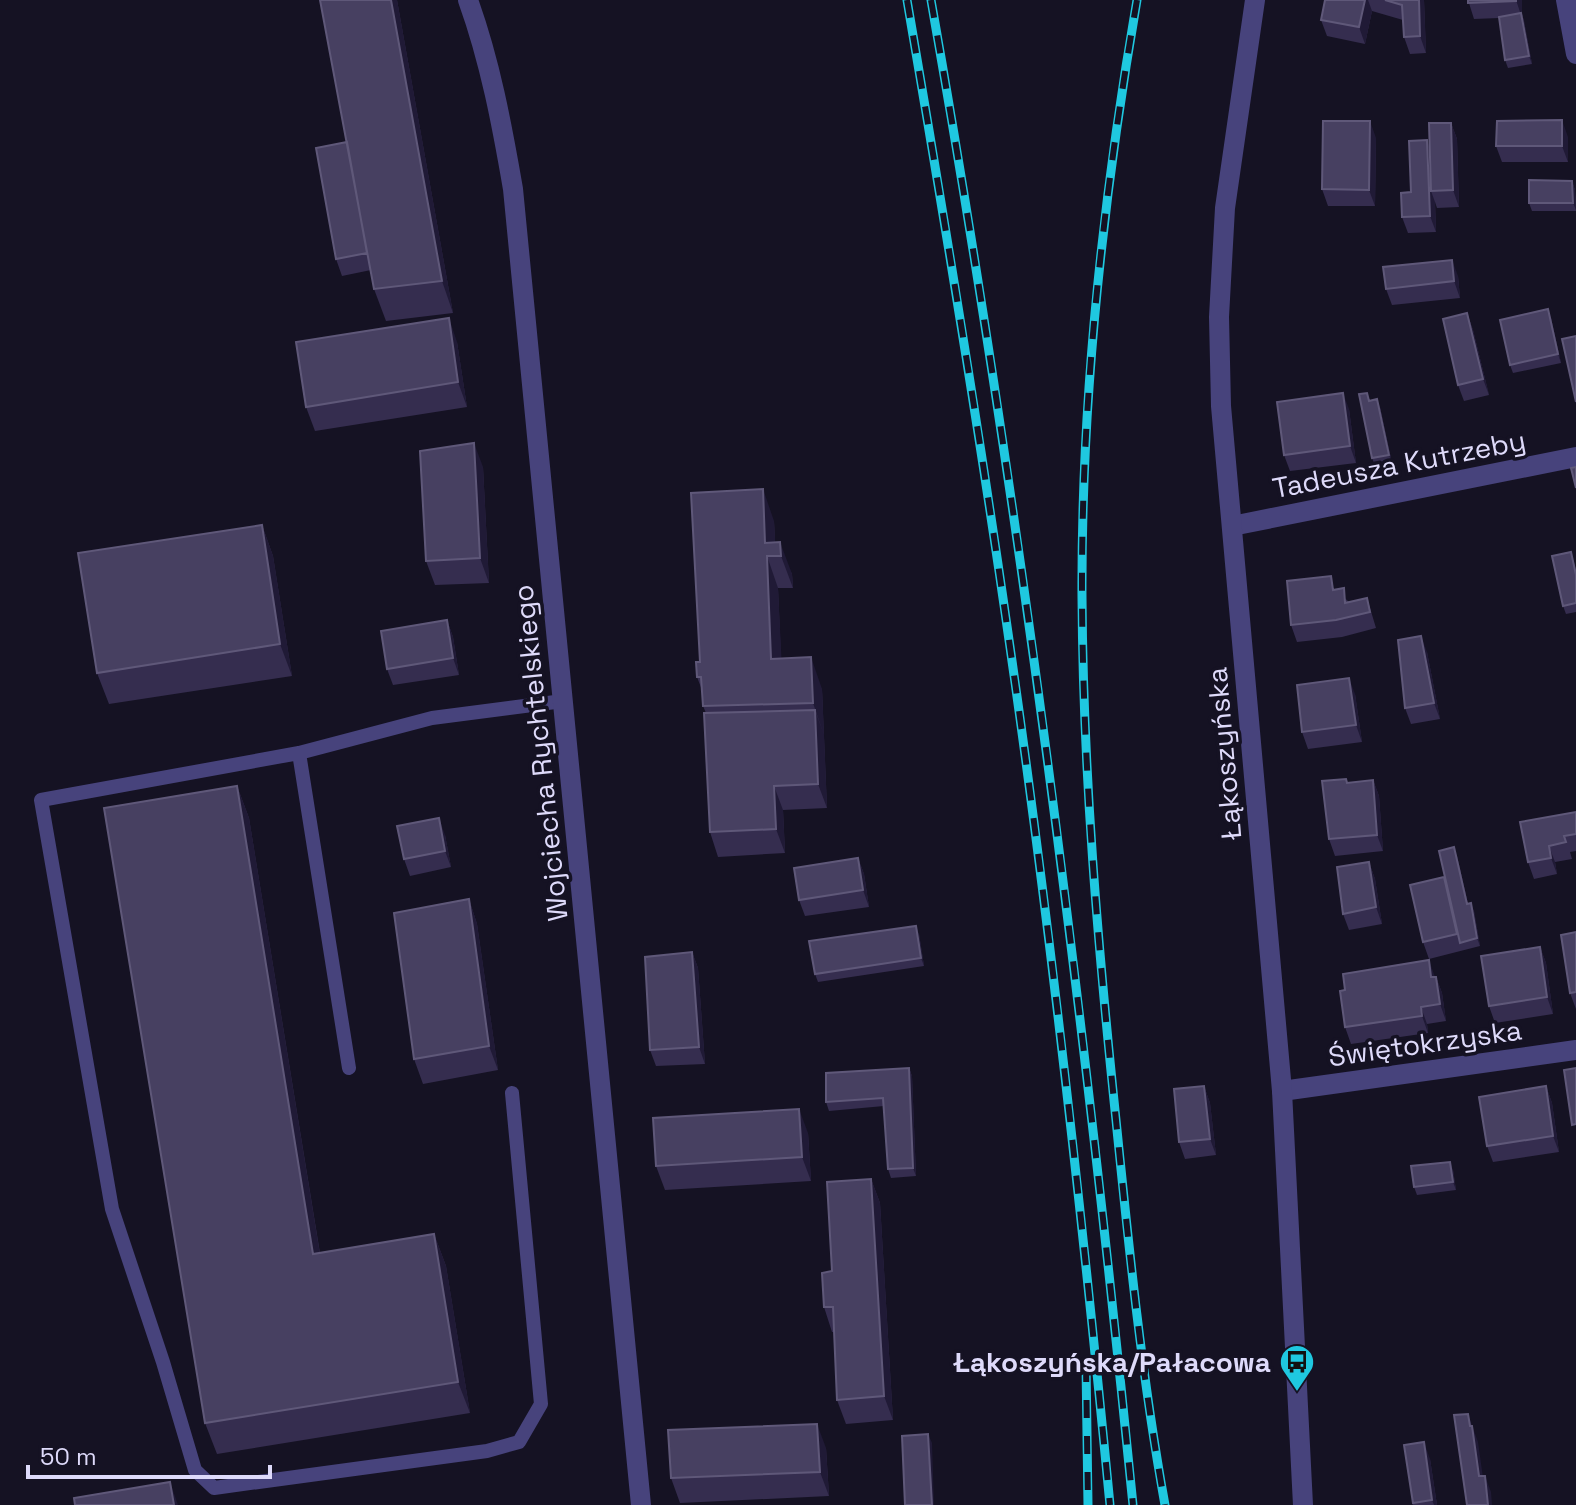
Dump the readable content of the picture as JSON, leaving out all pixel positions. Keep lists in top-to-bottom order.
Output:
{
  "streets": {
    "street": [
      "Tadeusza Kutrzeby",
      "Wojciecha Rychtelskiego",
      "Łąkoszyńska",
      "Świętokrzyska"
    ]
  },
  "crossings": [
    ["Tadeusza Kutrzeby", "Łąkoszyńska"],
    ["Łąkoszyńska", "Świętokrzyska"]
  ],
  "places": {
    "bus stop": ["Łąkoszyńska/Pałacowa"]
  },
  "scale_bar": "50 m"
}
